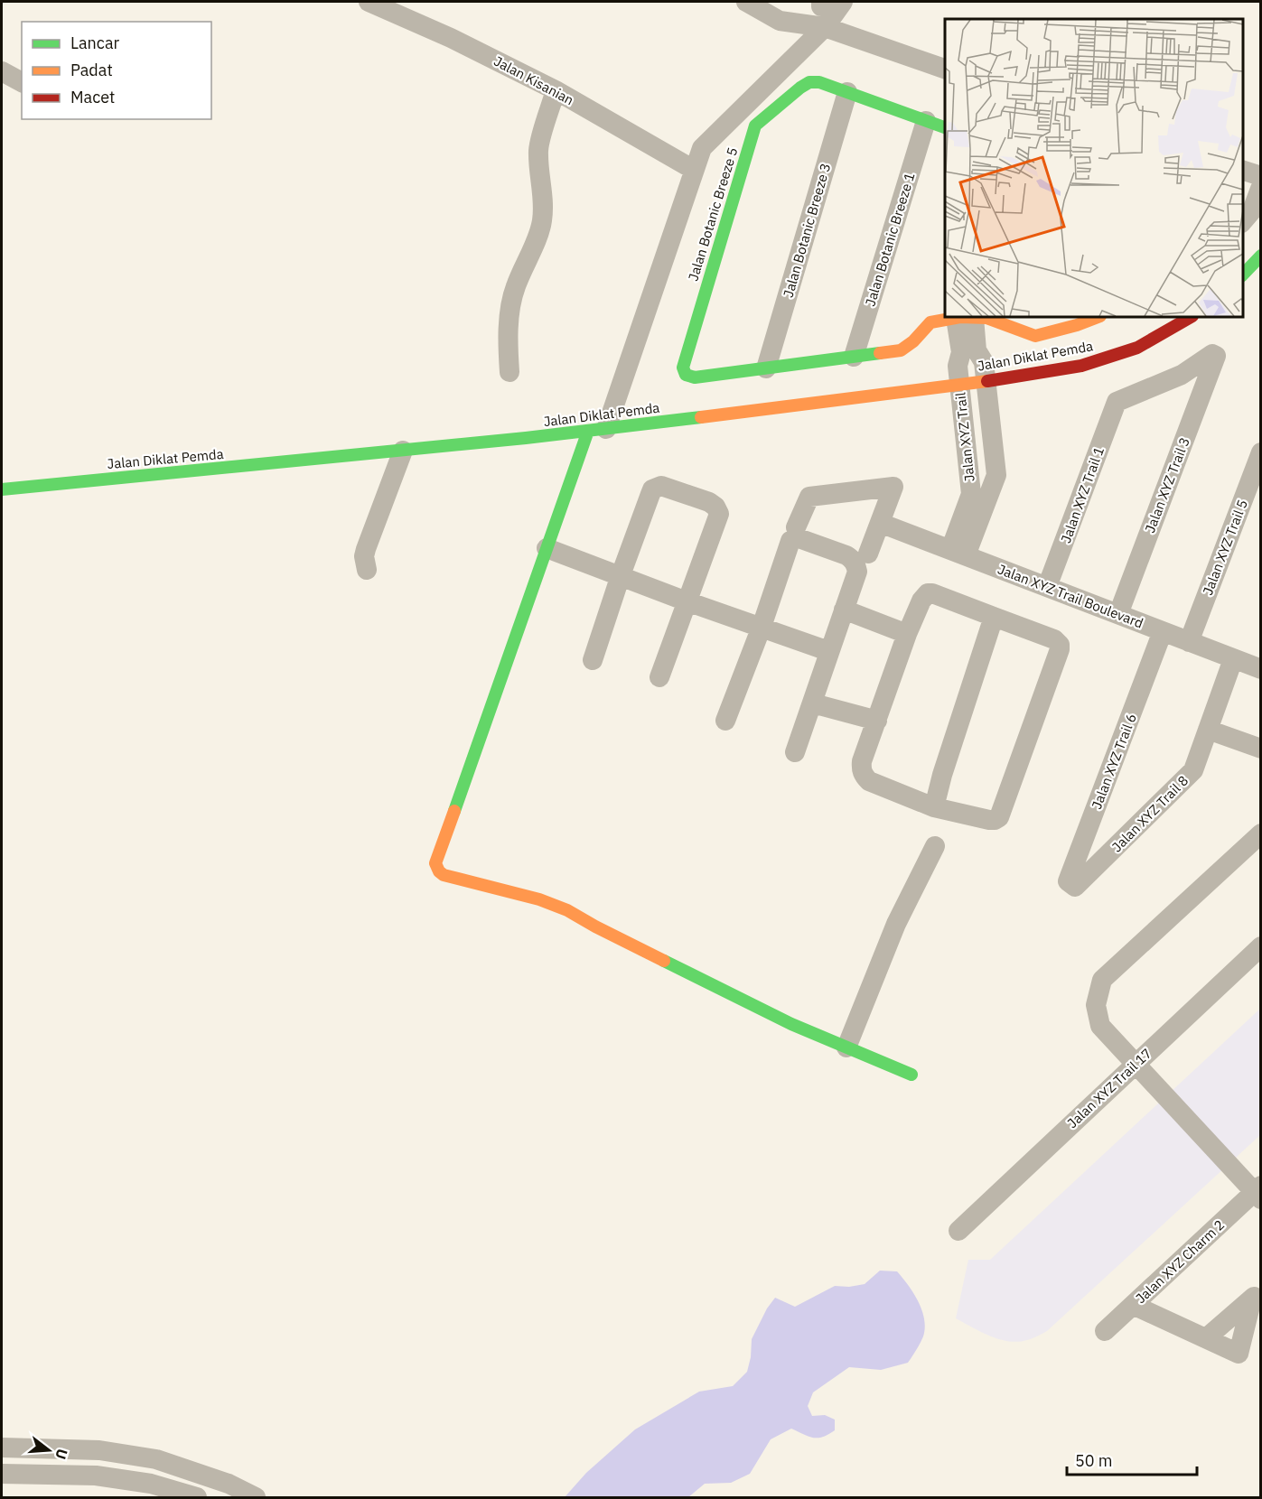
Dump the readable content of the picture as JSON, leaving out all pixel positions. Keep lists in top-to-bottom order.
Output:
{
  "streets": {
    "street": [
      "Jalan Kisanian",
      "Jalan Botanic Breeze 5",
      "Jalan Botanic Breeze 3",
      "Jalan Botanic Breeze 1",
      "Jalan Diklat Pemda",
      "Jalan XYZ Trail",
      "Jalan XYZ Trail 3",
      "Jalan XYZ Trail 1",
      "Jalan XYZ Trail 5",
      "Jalan XYZ Trail Boulevard",
      "Jalan XYZ Trail 6",
      "Jalan XYZ Trail 8",
      "Jalan XYZ Trail 17",
      "Jalan XYZ Charm 2"
    ]
  },
  "crossings": [
    ["Jalan Botanic Breeze 5", "Jalan Botanic Breeze 3"],
    ["Jalan Diklat Pemda", "Jalan XYZ Trail"],
    ["Jalan XYZ Trail", "Jalan XYZ Trail Boulevard"],
    ["Jalan XYZ Trail 3", "Jalan XYZ Trail 1"],
    ["Jalan XYZ Trail 3", "Jalan XYZ Trail Boulevard"],
    ["Jalan XYZ Trail 1", "Jalan XYZ Trail Boulevard"],
    ["Jalan XYZ Trail 5", "Jalan XYZ Trail Boulevard"],
    ["Jalan XYZ Trail Boulevard", "Jalan XYZ Trail 6"],
    ["Jalan XYZ Trail Boulevard", "Jalan XYZ Trail 8"],
    ["Jalan XYZ Trail 6", "Jalan XYZ Trail 8"]
  ],
  "legend": ["Lancar", "Padat", "Macet"],
  "scale_bar": "50 m",
  "north": "right"
}
